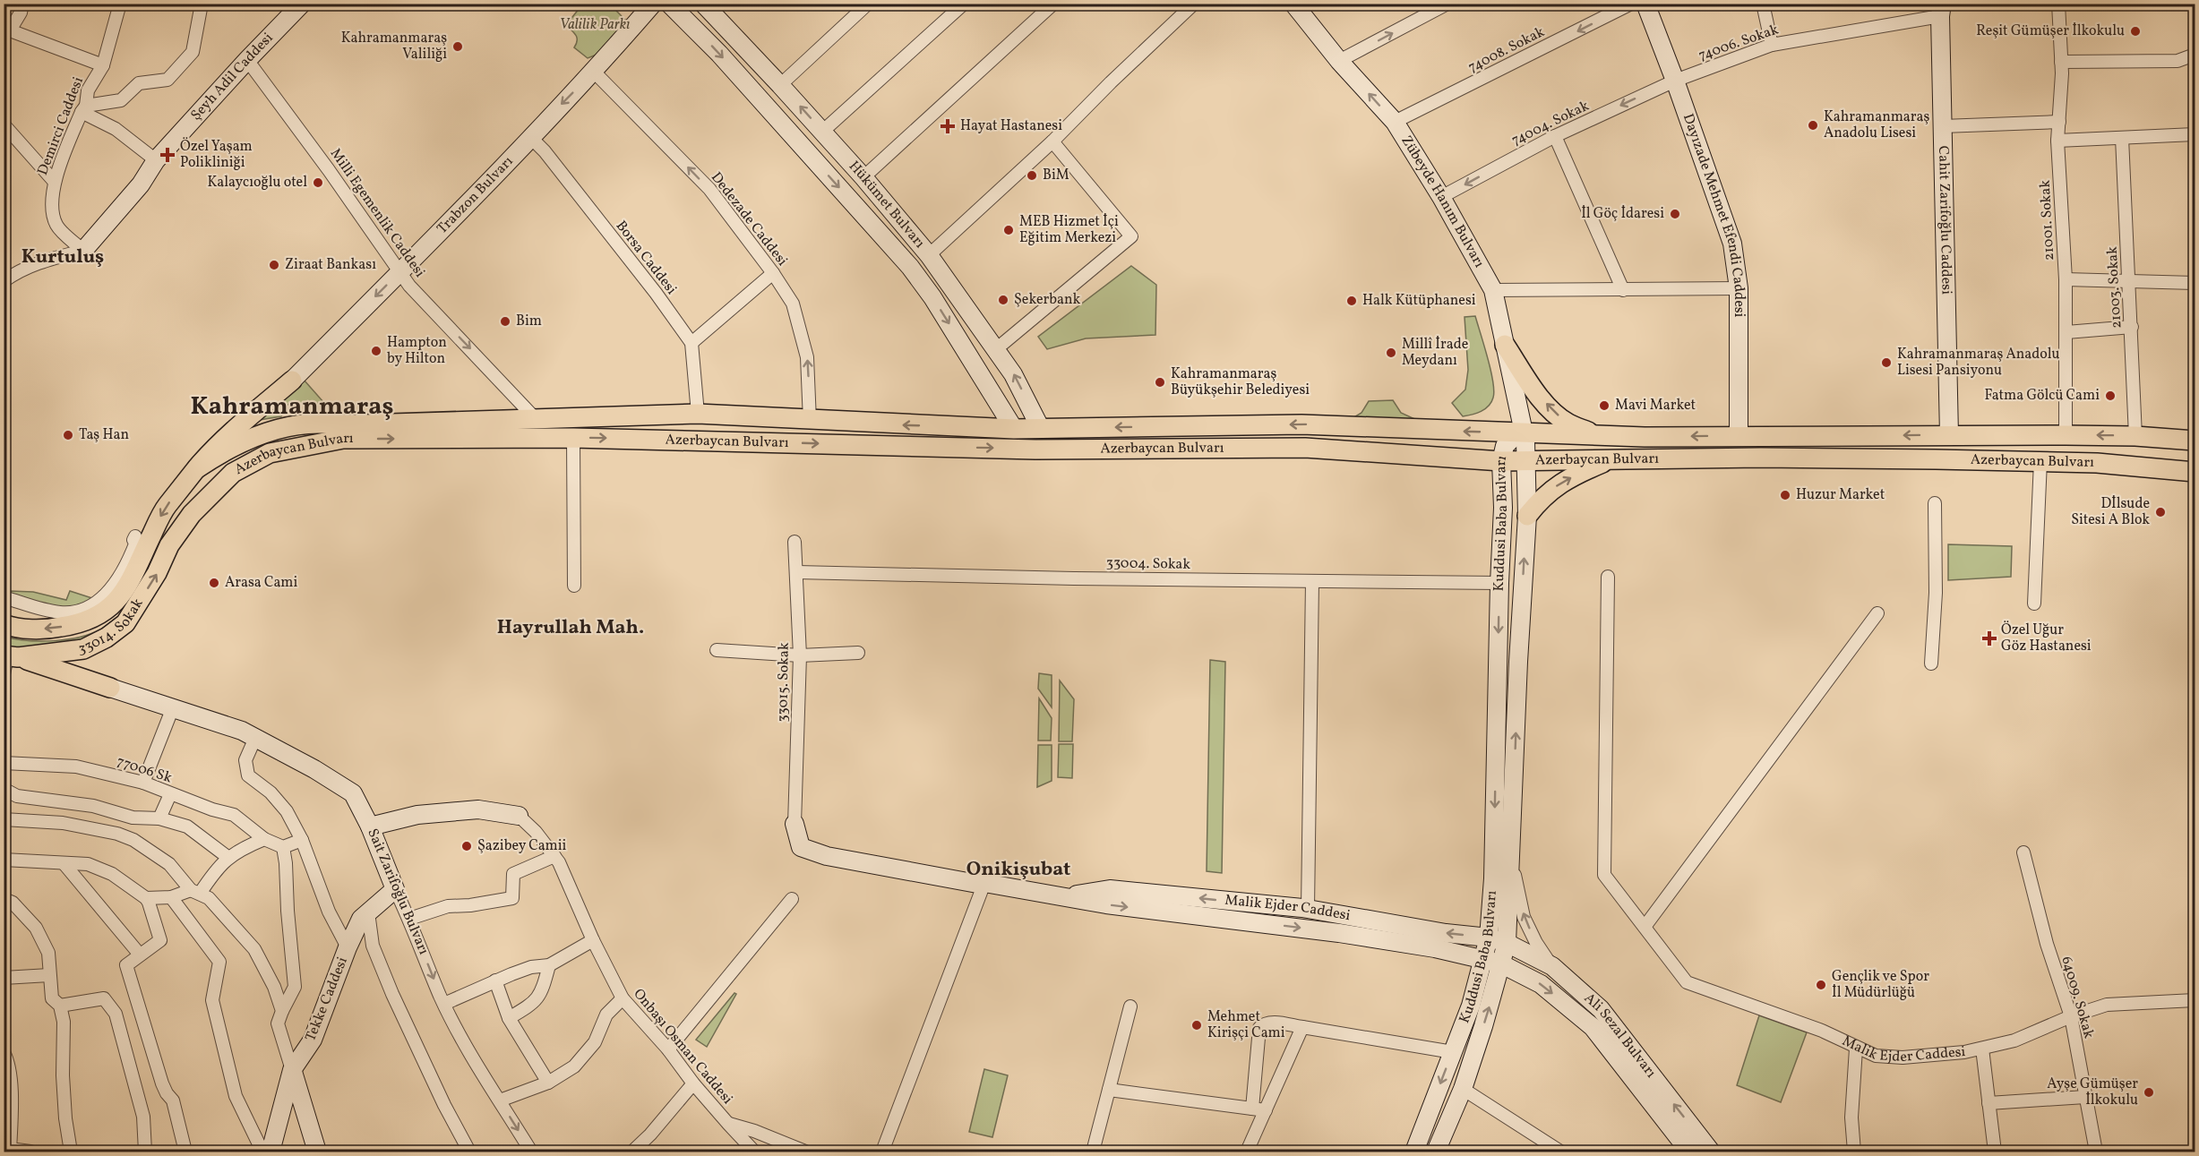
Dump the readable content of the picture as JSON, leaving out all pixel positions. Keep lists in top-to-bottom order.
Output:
{
  "streets": {
    "main road": [
      "Şeyh Adil Caddesi",
      "Trabzon Bulvarı",
      "Zübeyde Hanım Bulvarı",
      "Hükümet Bulvarı",
      "Dayızade Mehmet Efendi Caddesi",
      "Cahit Zarifoğlu Caddesi",
      "Azerbaycan Bulvarı",
      "Kuddusi Baba Bulvarı",
      "33014. Sokak",
      "Sait Zarifoğlu Bulvarı",
      "Malik Ejder Caddesi",
      "Tekke Caddesi",
      "Ali Sezal Bulvarı"
    ],
    "street": [
      "74006. Sokak",
      "74008. Sokak",
      "74004. Sokak",
      "Demirci Caddesi",
      "Milli Egemenlik Caddesi",
      "Dedezade Caddesi",
      "21001. Sokak",
      "Borsa Caddesi",
      "21003. Sokak",
      "33004. Sokak",
      "33015. Sokak",
      "77006 Sk",
      "64009. Sokak",
      "Onbaşı Osman Caddesi"
    ]
  },
  "crossings": [
    ["74006. Sokak", "74004. Sokak"],
    ["74006. Sokak", "Dayızade Mehmet Efendi Caddesi"],
    ["74006. Sokak", "Cahit Zarifoğlu Caddesi"],
    ["74008. Sokak", "Zübeyde Hanım Bulvarı"],
    ["Şeyh Adil Caddesi", "Demirci Caddesi"],
    ["Şeyh Adil Caddesi", "Milli Egemenlik Caddesi"],
    ["74004. Sokak", "Zübeyde Hanım Bulvarı"],
    ["74004. Sokak", "Dayızade Mehmet Efendi Caddesi"],
    ["Trabzon Bulvarı", "Milli Egemenlik Caddesi"],
    ["Trabzon Bulvarı", "Dedezade Caddesi"],
    ["Trabzon Bulvarı", "Borsa Caddesi"],
    ["Zübeyde Hanım Bulvarı", "Azerbaycan Bulvarı"],
    ["Zübeyde Hanım Bulvarı", "Kuddusi Baba Bulvarı"],
    ["Hükümet Bulvarı", "Azerbaycan Bulvarı"],
    ["Milli Egemenlik Caddesi", "Azerbaycan Bulvarı"],
    ["Dayızade Mehmet Efendi Caddesi", "Azerbaycan Bulvarı"],
    ["Dedezade Caddesi", "Azerbaycan Bulvarı"],
    ["Cahit Zarifoğlu Caddesi", "Azerbaycan Bulvarı"],
    ["21001. Sokak", "Azerbaycan Bulvarı"],
    ["21003. Sokak", "Azerbaycan Bulvarı"],
    ["Azerbaycan Bulvarı", "Kuddusi Baba Bulvarı"],
    ["Azerbaycan Bulvarı", "33014. Sokak"],
    ["Kuddusi Baba Bulvarı", "33004. Sokak"],
    ["Kuddusi Baba Bulvarı", "Malik Ejder Caddesi"],
    ["Kuddusi Baba Bulvarı", "Ali Sezal Bulvarı"],
    ["33004. Sokak", "33015. Sokak"],
    ["33015. Sokak", "Malik Ejder Caddesi"],
    ["Sait Zarifoğlu Bulvarı", "Tekke Caddesi"],
    ["Malik Ejder Caddesi", "64009. Sokak"],
    ["Malik Ejder Caddesi", "Ali Sezal Bulvarı"]
  ],
  "one_way": [
    "74004. Sokak",
    "Trabzon Bulvarı",
    "Milli Egemenlik Caddesi",
    "Dedezade Caddesi",
    "33014. Sokak"
  ],
  "districts": [
    "Kurtuluş",
    "Kahramanmaraş",
    "Hayrullah Mah.",
    "Onikişubat"
  ],
  "parks": ["Valilik Parkı"],
  "places": {
    "other": [
      "Reşit Gümüşer İlkokulu",
      "Kahramanmaraş Valiliği",
      "Kahramanmaraş Anadolu Lisesi",
      "BiM",
      "Kalaycıoğlu otel",
      "İl Göç İdaresi",
      "MEB Hizmet İçi Eğitim Merkezi",
      "Ziraat Bankası",
      "Şekerbank",
      "Halk Kütüphanesi",
      "Bim",
      "Hampton by Hilton",
      "Millî İrade Meydanı",
      "Kahramanmaraş Anadolu Lisesi Pansiyonu",
      "Kahramanmaraş Büyükşehir Belediyesi",
      "Fatma Gölcü Cami",
      "Mavi Market",
      "Taş Han",
      "Huzur Market",
      "Dİlsude Sitesi A Blok",
      "Arasa Cami",
      "Şazibey Camii",
      "Gençlik ve Spor İl Müdürlüğü",
      "Mehmet Kirişçi Cami",
      "Ayşe Gümüşer İlkokulu"
    ],
    "health": ["Hayat Hastanesi", "Özel Yaşam Polikliniği", "Özel Uğur Göz Hastanesi"]
  }
}
